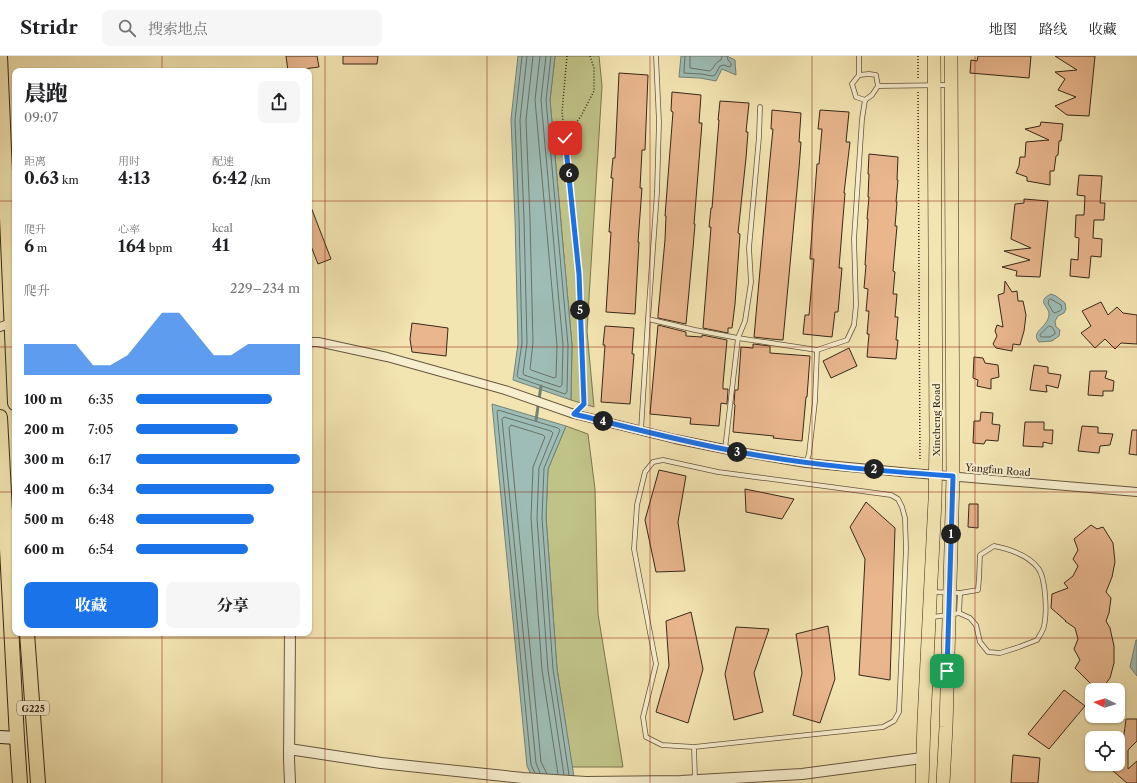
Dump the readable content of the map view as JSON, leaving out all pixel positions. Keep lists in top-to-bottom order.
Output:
{
  "streets": {
    "highway": ["G225"],
    "main road": ["Xincheng Road"],
    "street": ["Yangfan Road"]
  },
  "crossings": [
    ["Xincheng Road", "Yangfan Road"]
  ],
  "north": "left",
  "page": {
    "header": "Stridr",
    "search": "搜索地点",
    "nav": ["地图", "路线", "收藏"],
    "heading": ["晨跑", "09:07"],
    "stats": [
      ["距离", "0.63 km"],
      ["用时", "4:13"],
      ["配速", "6:42 /km"],
      ["爬升", "6 m"],
      ["心率", "164 bpm"],
      ["kcal", "41"]
    ],
    "pins": [
      "6",
      "5",
      "4",
      "3",
      "2",
      "1"
    ],
    "chart": ["爬升", "229–234 m"],
    "list": [
      {
        "name": "100 m",
        "note": "6:35"
      },
      {
        "name": "200 m",
        "note": "7:05"
      },
      {
        "name": "300 m",
        "note": "6:17"
      },
      {
        "name": "400 m",
        "note": "6:34"
      },
      {
        "name": "500 m",
        "note": "6:48"
      },
      {
        "name": "600 m",
        "note": "6:54"
      }
    ],
    "buttons": ["收藏", "分享"]
  }
}
